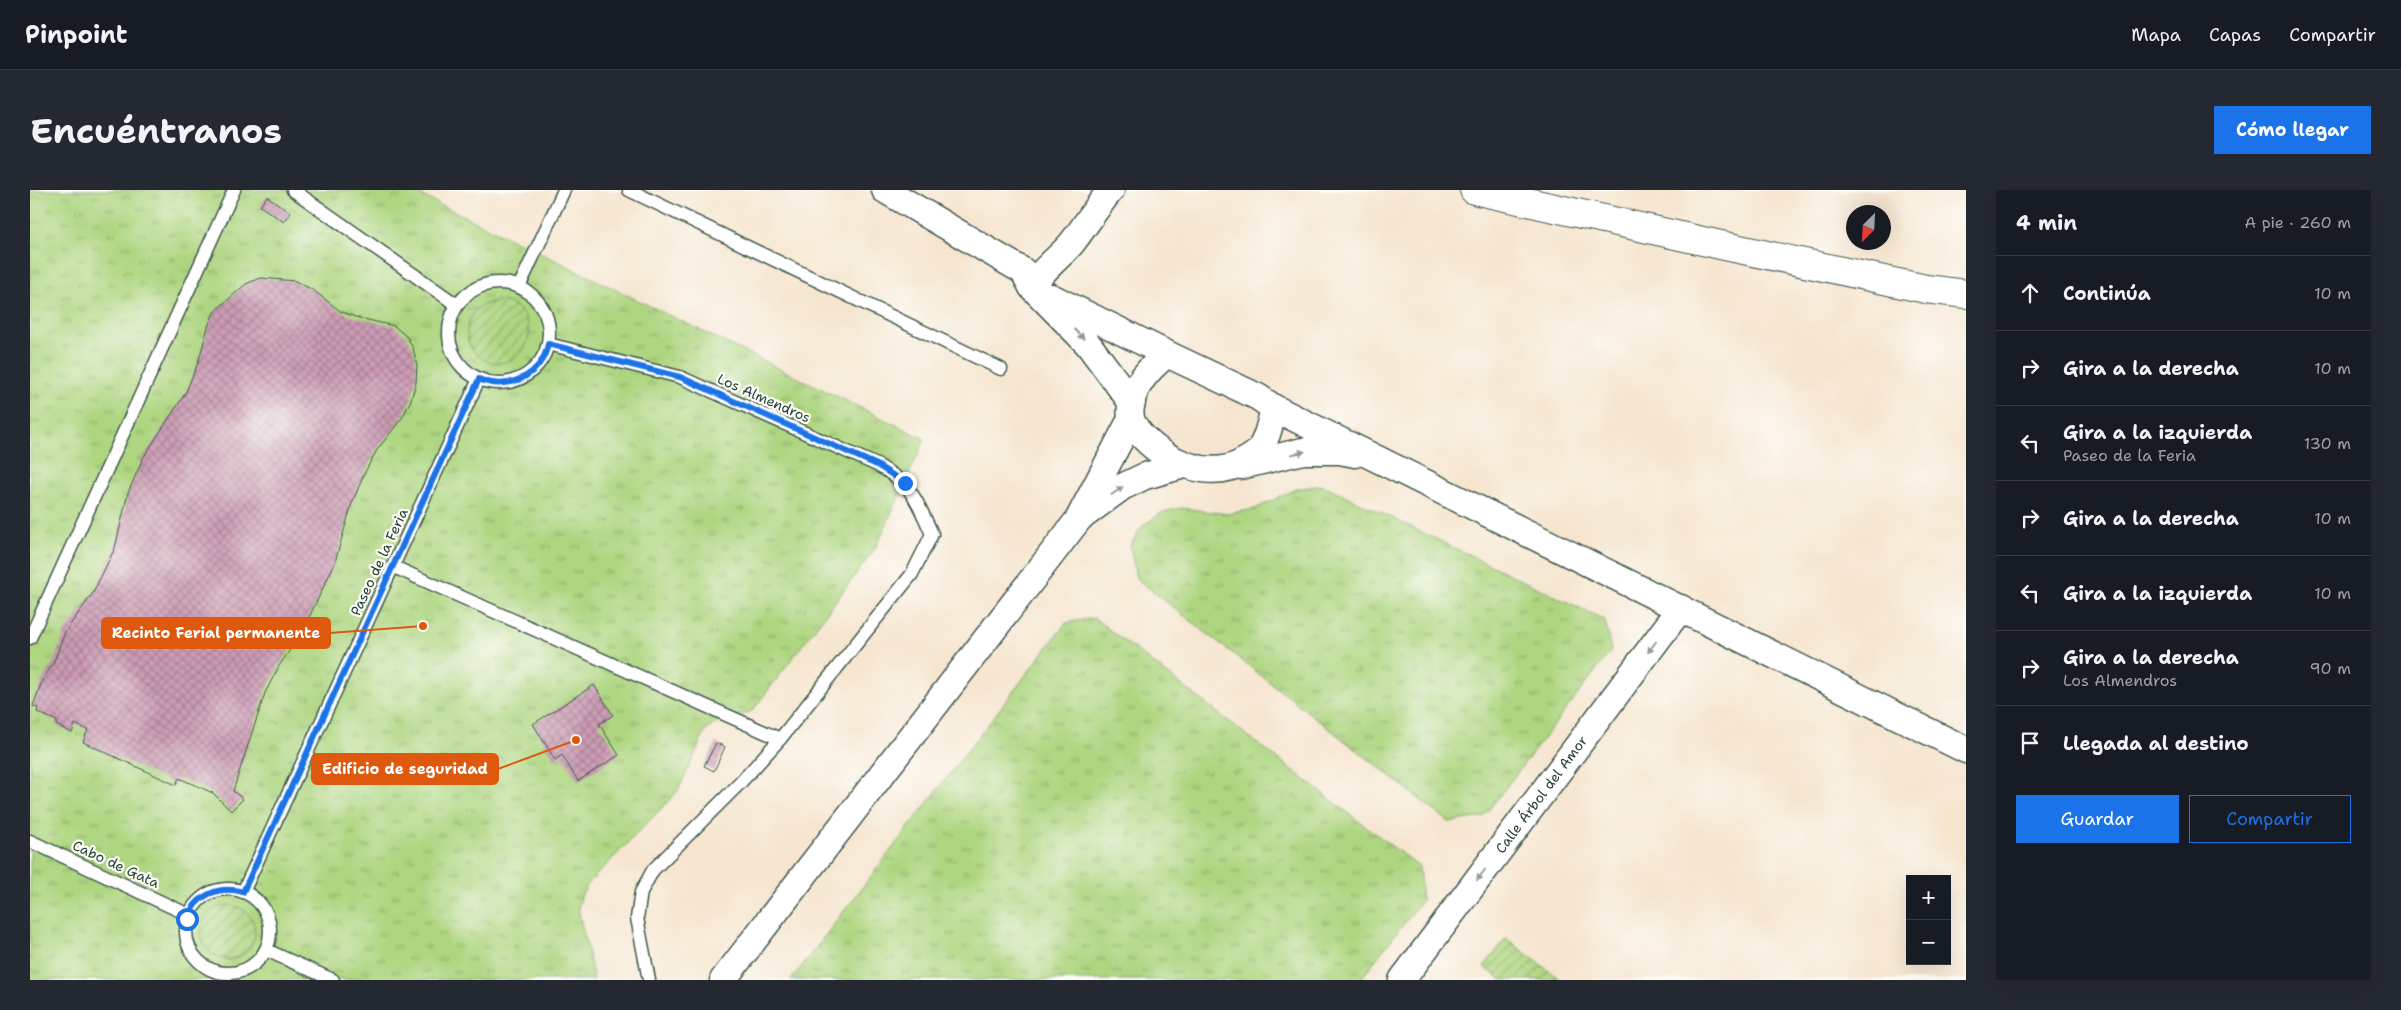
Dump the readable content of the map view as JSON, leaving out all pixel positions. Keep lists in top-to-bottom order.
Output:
{
  "streets": {
    "street": ["Calle Árbol del Amor"],
    "lane": ["Los Almendros", "Paseo de la Feria", "Cabo de Gata"]
  },
  "crossings": [
    ["Los Almendros", "Paseo de la Feria"],
    ["Paseo de la Feria", "Cabo de Gata"]
  ],
  "one_way": ["Calle Árbol del Amor"],
  "places": ["Recinto Ferial permanente", "Edificio de seguridad"],
  "north": "bottom left",
  "page": {
    "header": "Pinpoint",
    "nav": ["Mapa", "Capas", "Compartir"],
    "buttons": [
      "Cómo llegar",
      ["Guardar", "Compartir"]
    ],
    "title": "Encuéntranos",
    "heading": ["4 min", "A pie · 260 m"],
    "list": [
      ["Continúa", "10 m"],
      ["Gira a la derecha", "10 m"],
      ["Gira a la izquierda", "Paseo de la Feria", "130 m"],
      ["Gira a la derecha", "10 m"],
      ["Gira a la izquierda", "10 m"],
      ["Gira a la derecha", "Los Almendros", "90 m"],
      "Llegada al destino"
    ],
    "map_buttons": ["+", "−"]
  }
}
